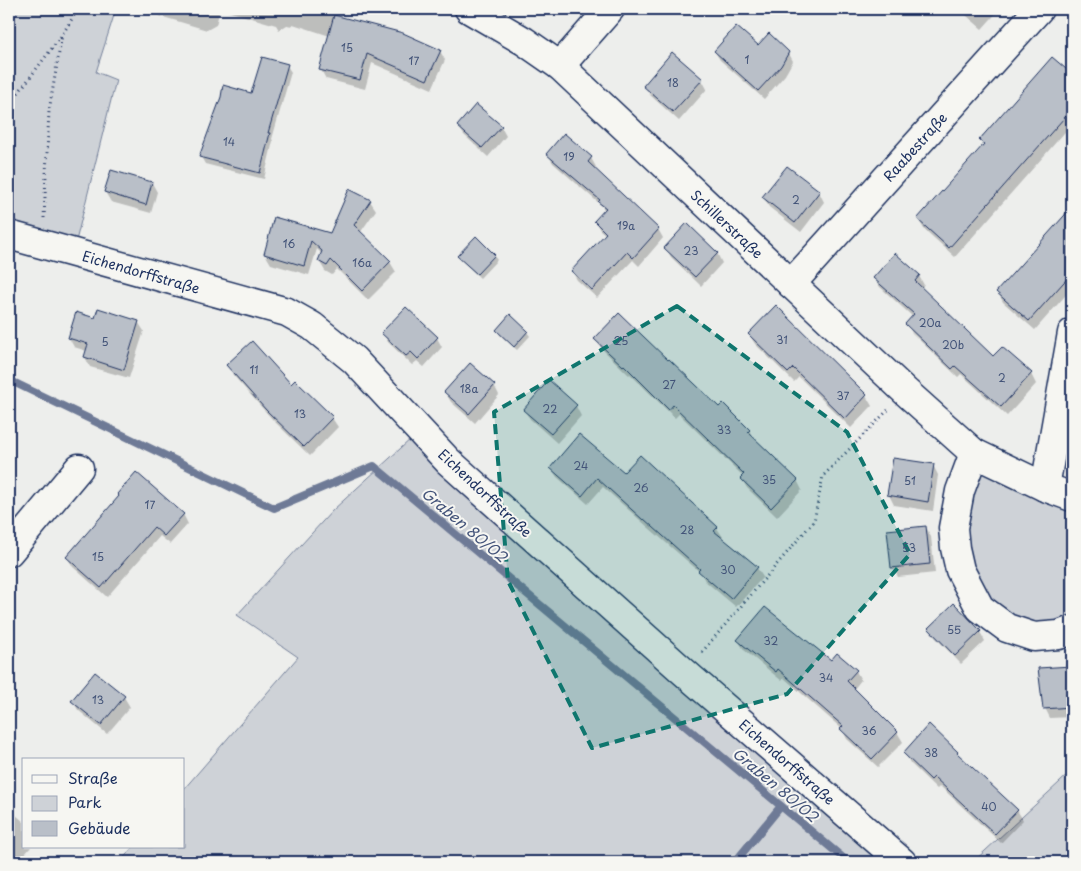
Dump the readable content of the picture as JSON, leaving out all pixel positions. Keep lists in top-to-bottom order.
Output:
{
  "streets": {
    "street": ["Raabestraße", "Schillerstraße", "Eichendorffstraße"]
  },
  "crossings": [
    ["Raabestraße", "Schillerstraße"]
  ],
  "water": ["Graben 80/02"],
  "house_numbers": [
    "15",
    "1",
    "17",
    "18",
    "14",
    "19",
    "2",
    "19a",
    "16",
    "23",
    "16a",
    "20a",
    "31",
    "25",
    "5",
    "20b",
    "11",
    "2",
    "27",
    "18a",
    "37",
    "22",
    "13",
    "33",
    "24",
    "35",
    "51",
    "26",
    "17",
    "28",
    "53",
    "15",
    "30",
    "55",
    "32",
    "34",
    "13",
    "36",
    "38",
    "40"
  ],
  "legend": ["Straße", "Park", "Gebäude"]
}
